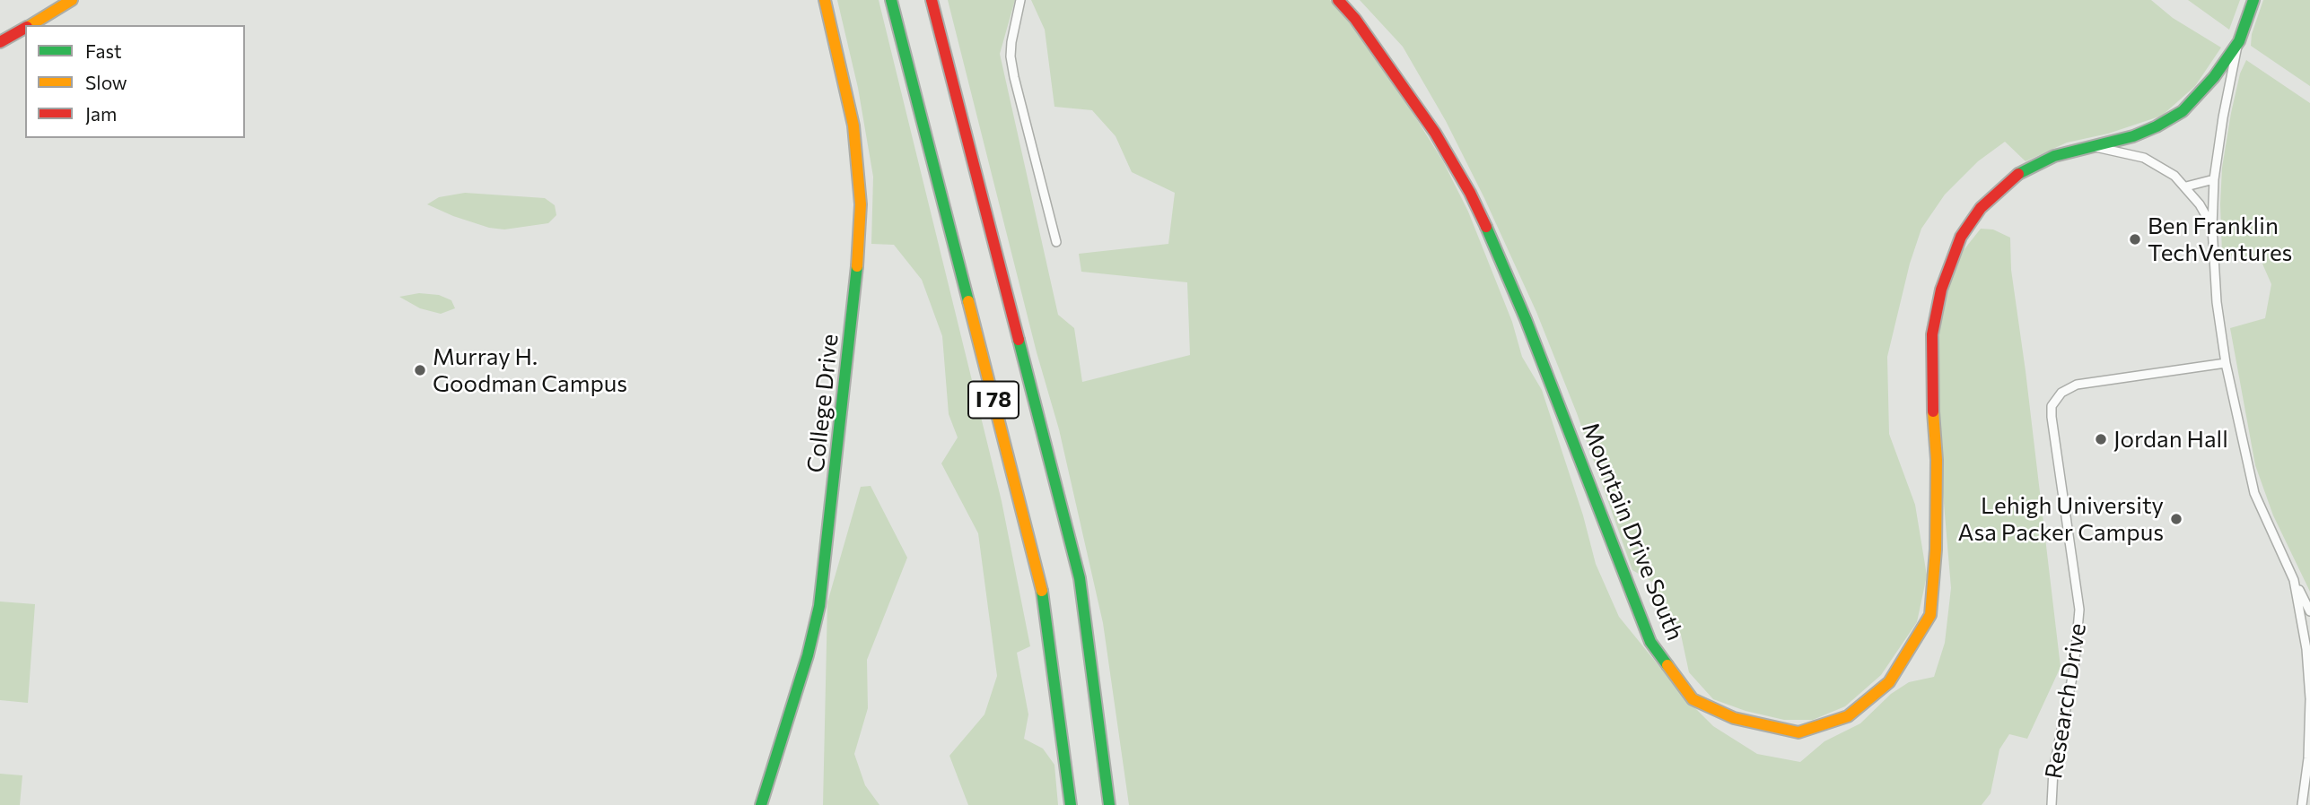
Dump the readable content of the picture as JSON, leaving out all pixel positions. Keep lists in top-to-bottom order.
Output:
{
  "streets": {
    "main road": ["I 78", "College Drive", "Mountain Drive South"],
    "street": ["Research Drive"]
  },
  "places": [
    "Ben Franklin TechVentures",
    "Murray H. Goodman Campus",
    "Jordan Hall",
    "Lehigh University Asa Packer Campus"
  ],
  "legend": ["Fast", "Slow", "Jam"]
}
